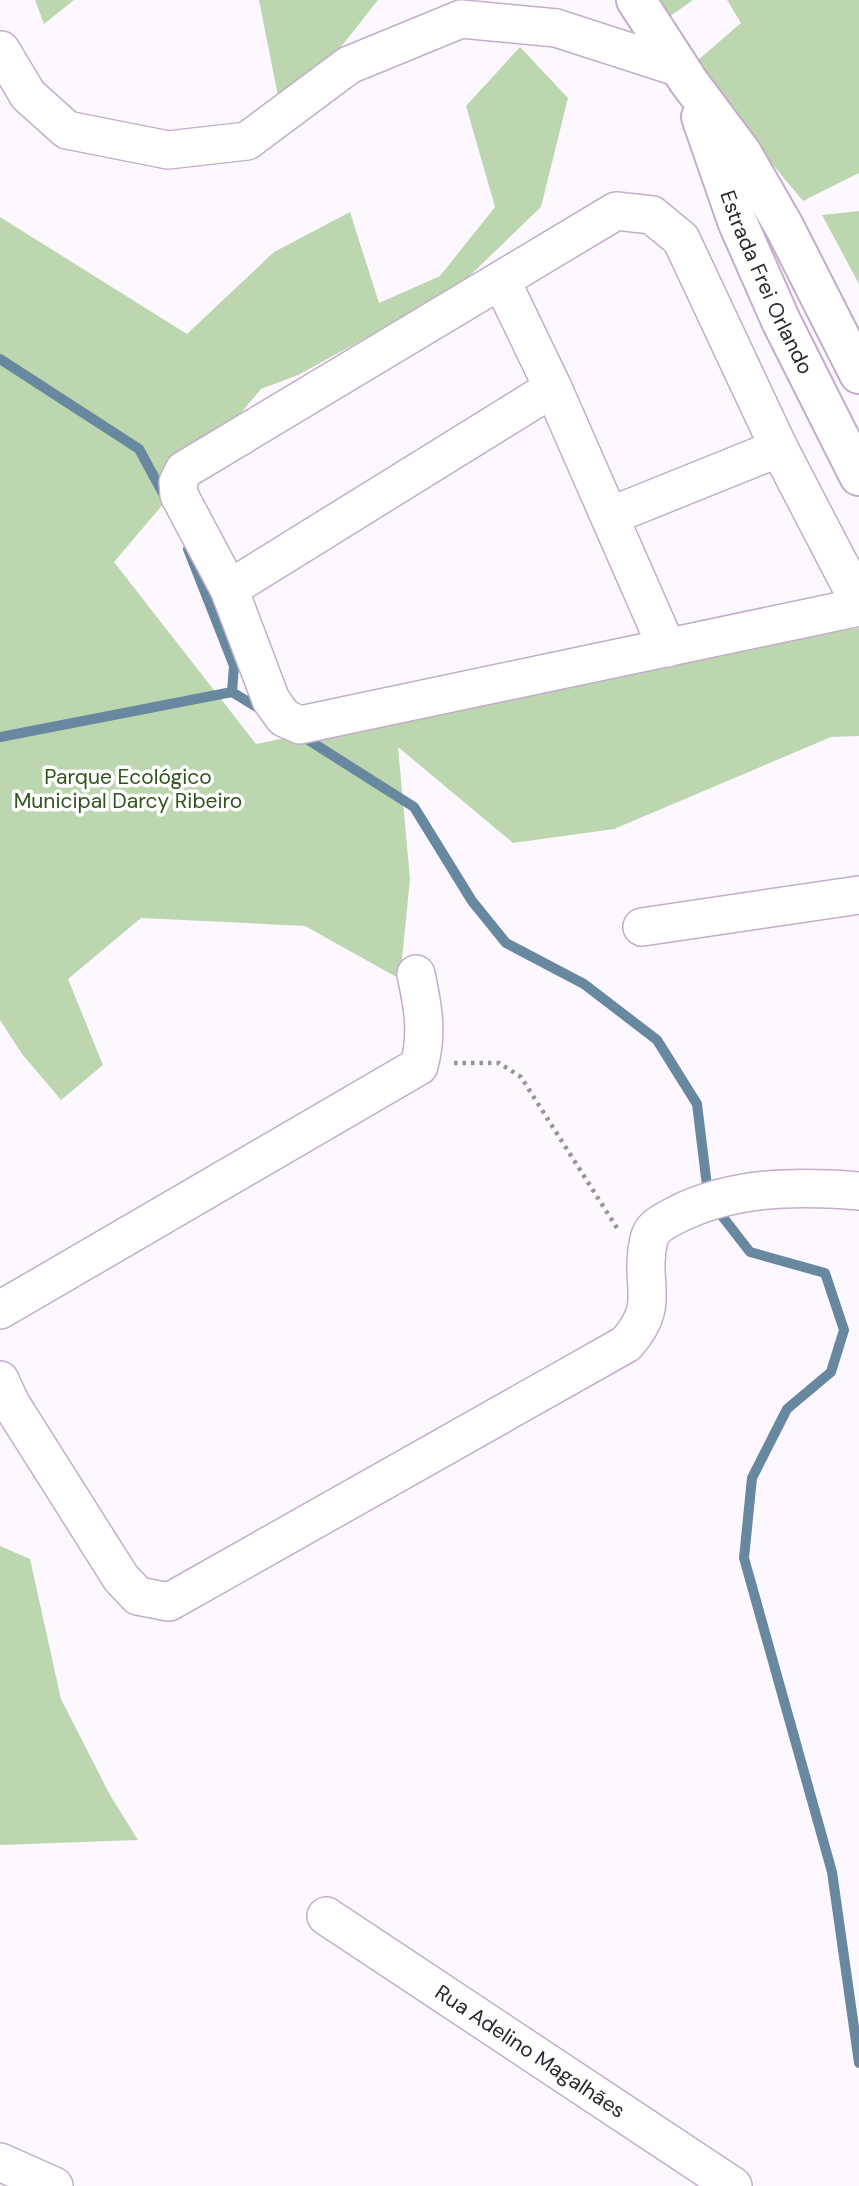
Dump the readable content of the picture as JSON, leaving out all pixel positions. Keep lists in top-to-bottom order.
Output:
{
  "streets": {
    "street": ["Estrada Frei Orlando", "Rua Adelino Magalhães"]
  },
  "parks": ["Parque Ecológico Municipal Darcy Ribeiro"]
}
